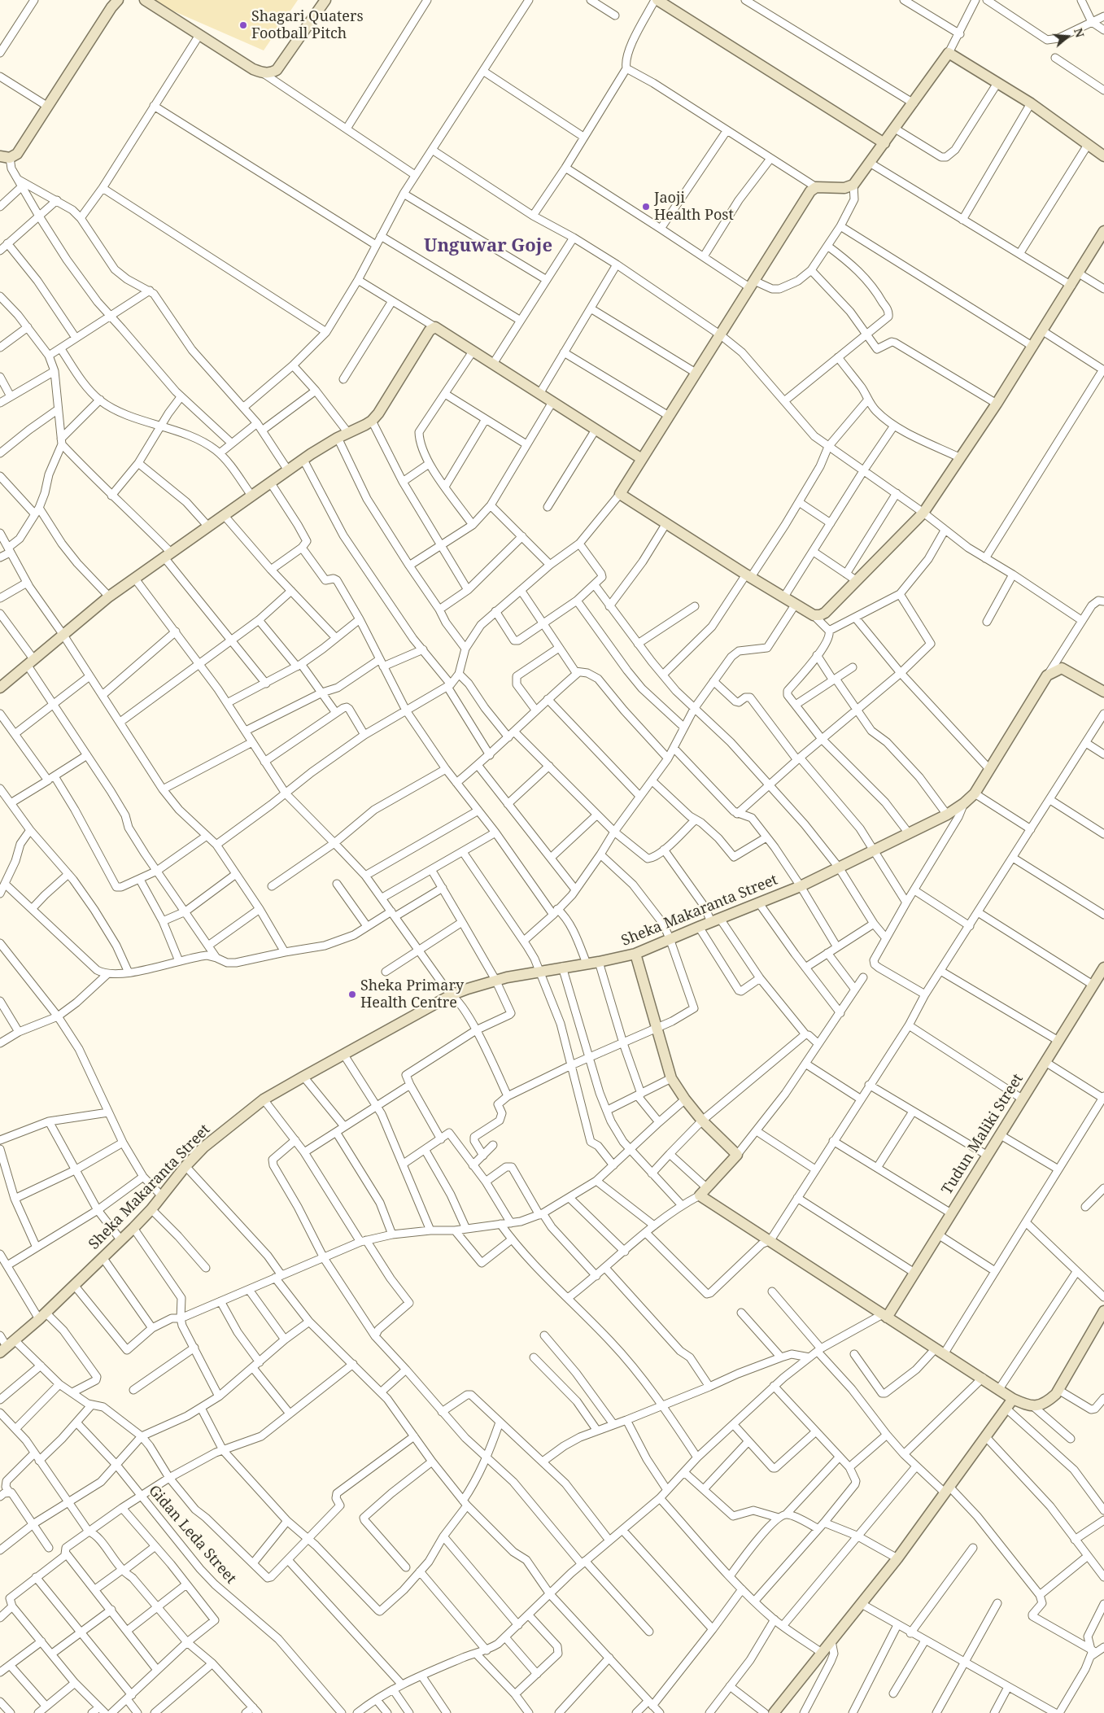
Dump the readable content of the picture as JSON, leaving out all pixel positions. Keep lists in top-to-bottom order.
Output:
{
  "streets": {
    "street": ["Sheka Makaranta Street", "Tudun Maliki Street", "Gidan Leda Street"]
  },
  "districts": ["Unguwar Goje"],
  "places": ["Shagari Quaters Football Pitch", "Jaoji Health Post", "Sheka Primary Health Centre"],
  "north": "right"
}
